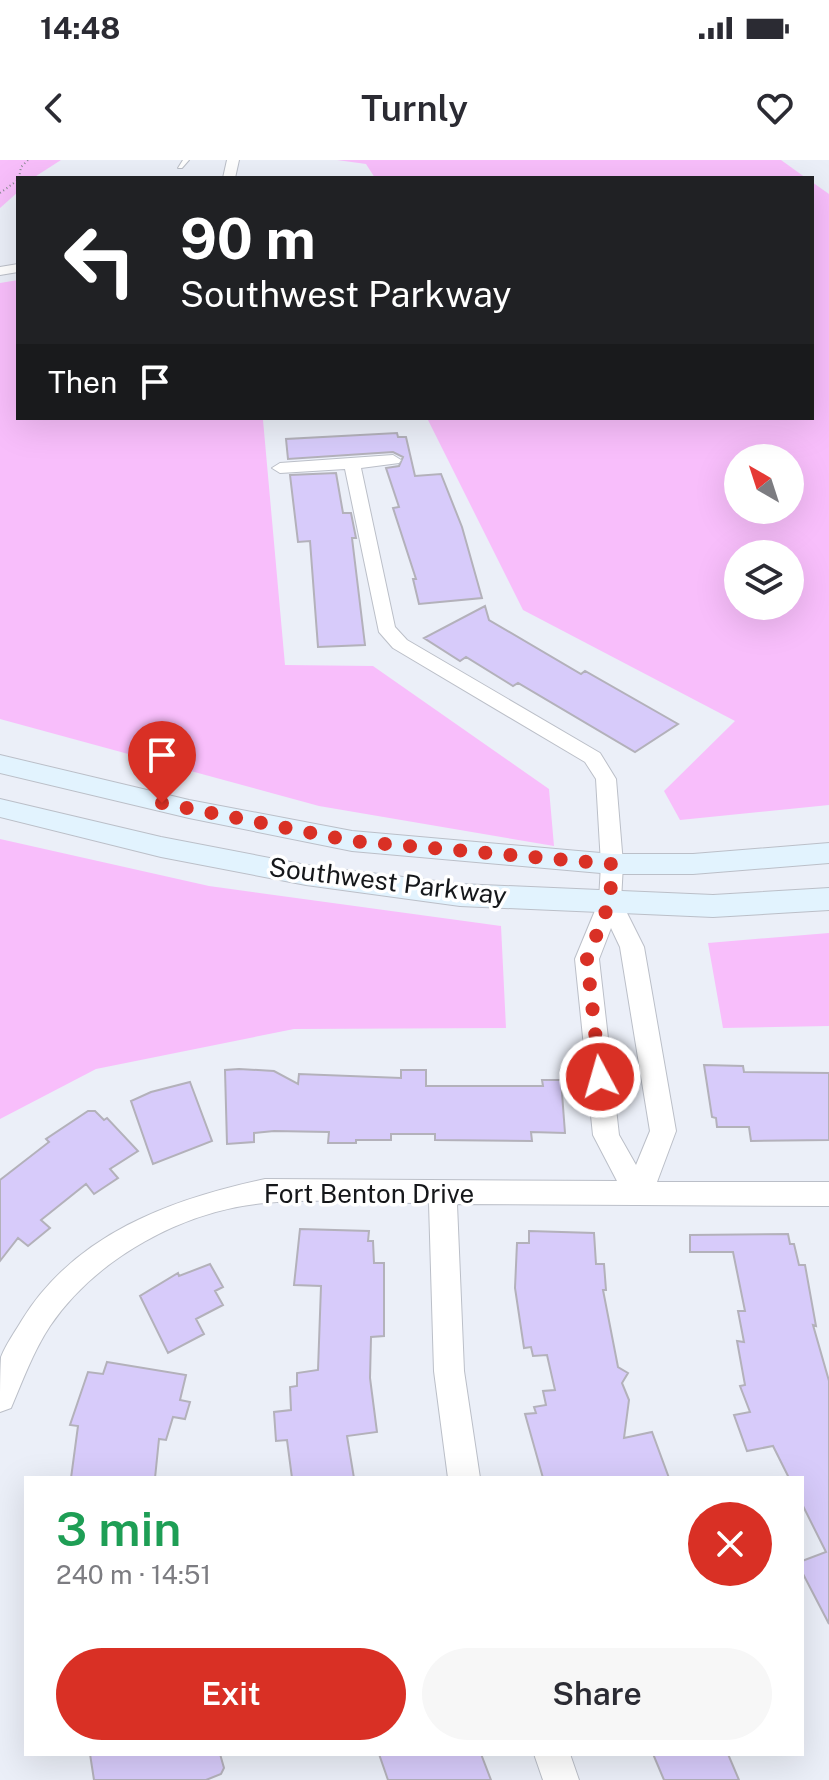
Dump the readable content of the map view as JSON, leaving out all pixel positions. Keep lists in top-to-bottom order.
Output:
{
  "streets": {
    "main road": ["Southwest Parkway"],
    "street": ["Fort Benton Drive"]
  },
  "north": "top left",
  "page": {
    "status": "14:48",
    "header": "Turnly",
    "turn": ["90 m", "Southwest Parkway"],
    "then": "Then",
    "heading": ["3 min", "240 m · 14:51"],
    "buttons": ["Exit", "Share"]
  }
}
